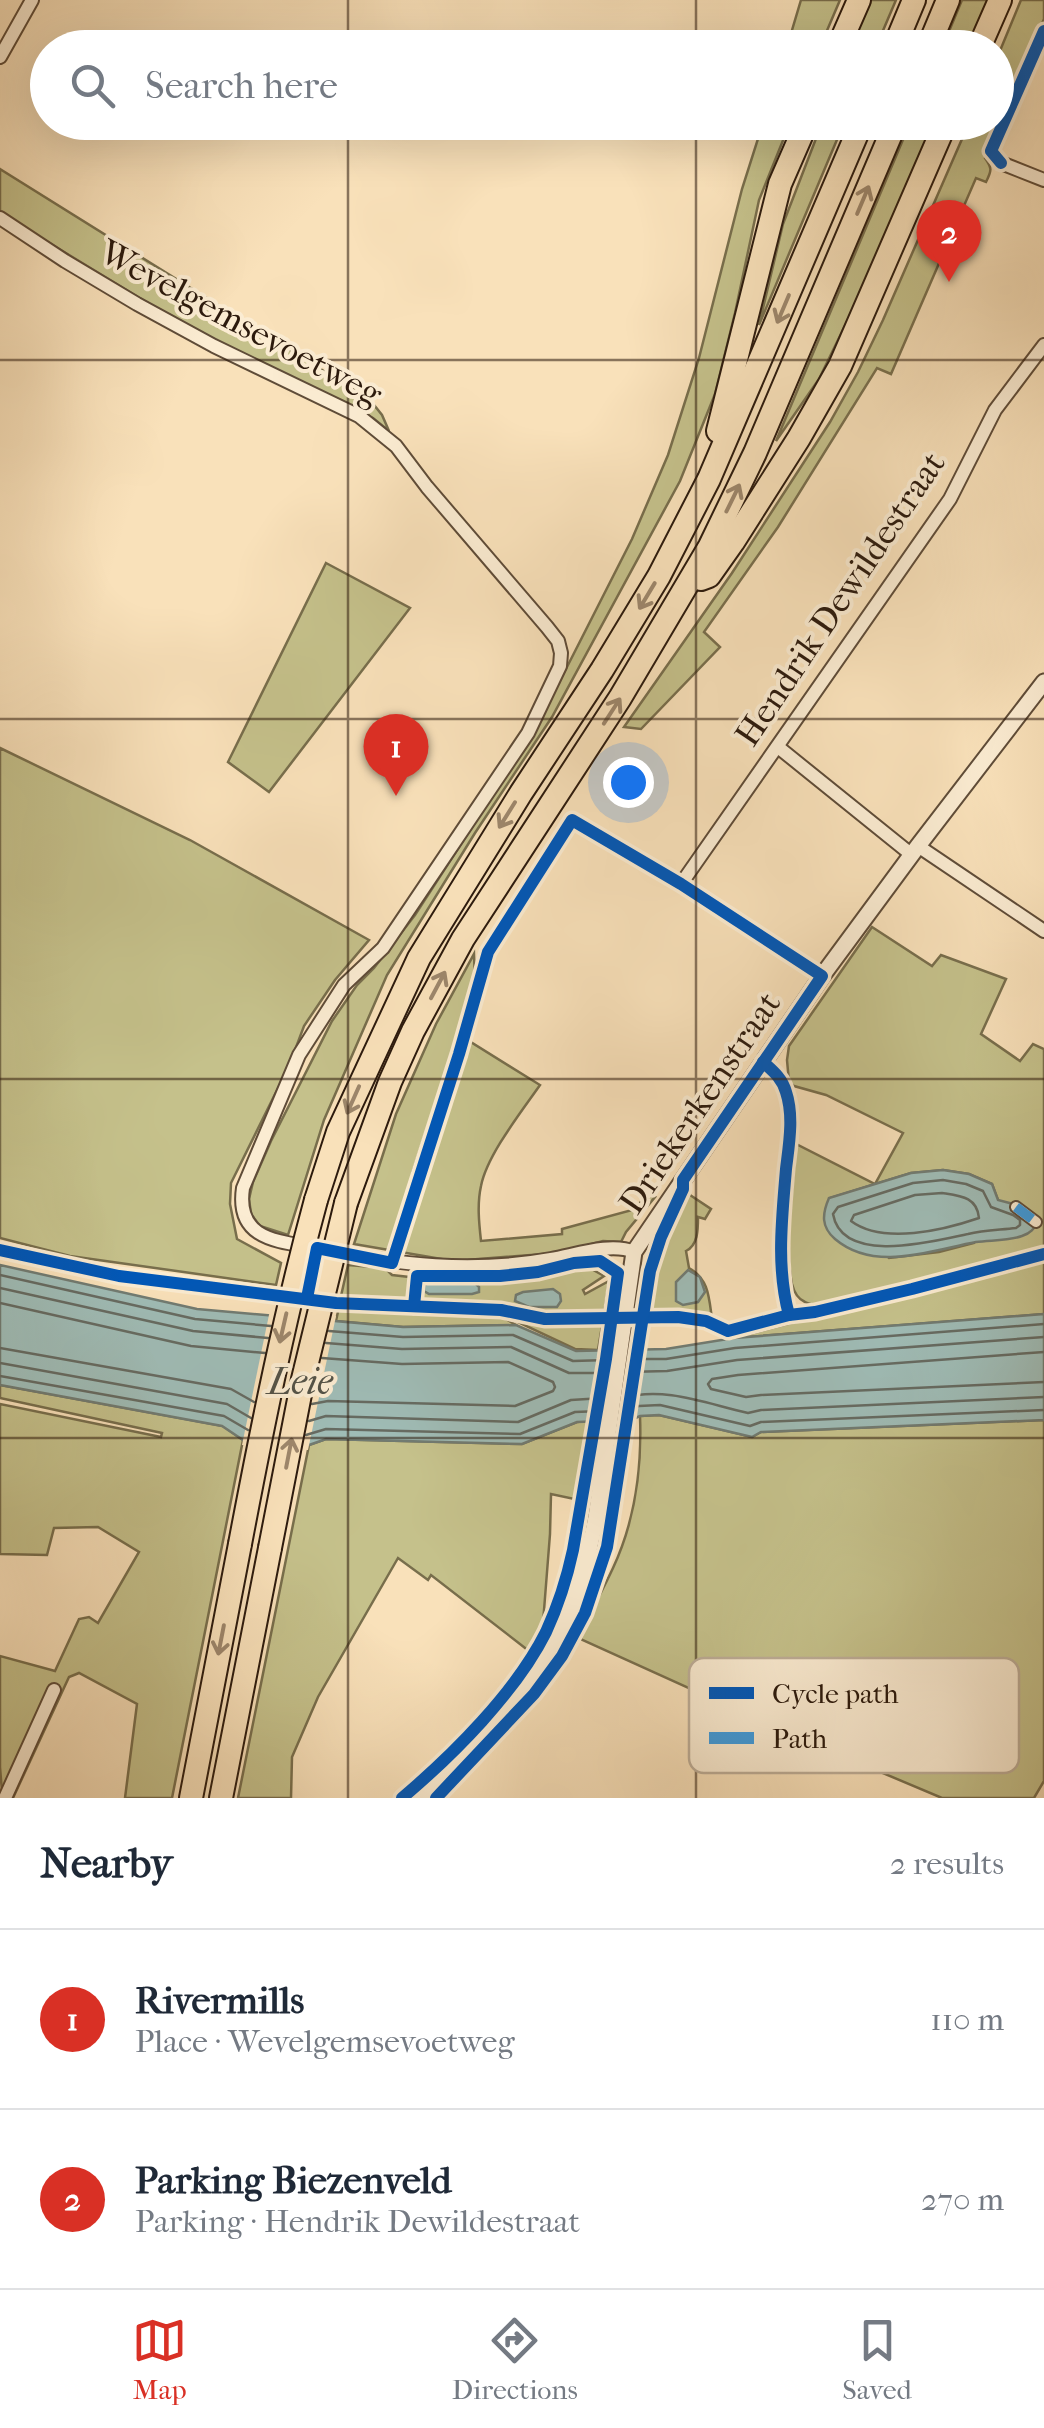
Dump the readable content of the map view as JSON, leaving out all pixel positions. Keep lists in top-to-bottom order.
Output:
{
  "streets": {
    "street": ["Wevelgemsevoetweg", "Hendrik Dewildestraat", "Driekerkenstraat"]
  },
  "crossings": [
    ["Wevelgemsevoetweg", "Driekerkenstraat"]
  ],
  "water": ["Leie"],
  "legend": ["Cycle path", "Path"],
  "page": {
    "search": "Search here",
    "pins": ["2", "1"],
    "heading": ["Nearby", "2 results"],
    "list": [
      {
        "mark": "1",
        "name": "Rivermills",
        "note": "Place · Wevelgemsevoetweg",
        "value": "110 m"
      },
      {
        "mark": "2",
        "name": "Parking Biezenveld",
        "note": "Parking · Hendrik Dewildestraat",
        "value": "270 m"
      }
    ],
    "nav": ["Map", "Directions", "Saved"]
  }
}
